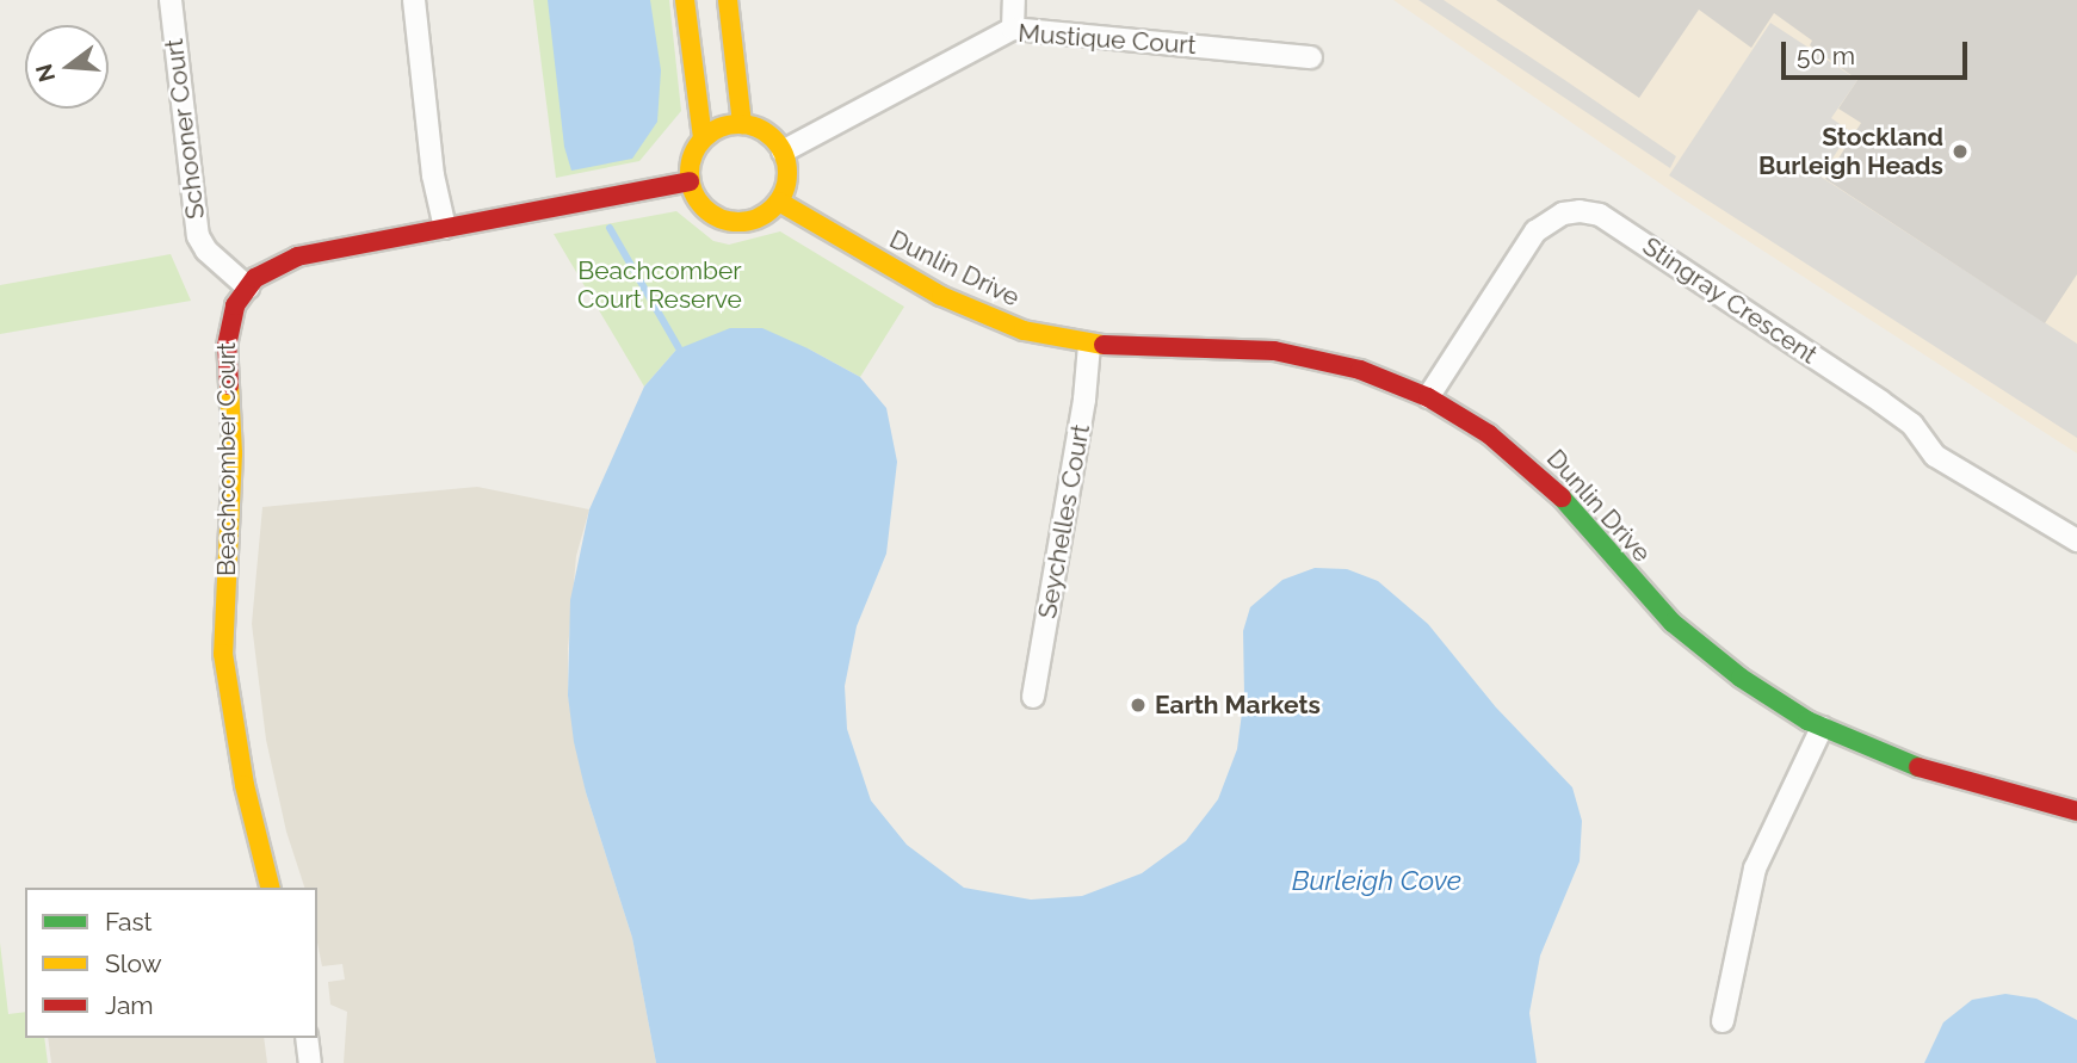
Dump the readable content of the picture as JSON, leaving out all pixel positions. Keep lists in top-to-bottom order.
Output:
{
  "streets": {
    "street": [
      "Mustique Court",
      "Schooner Court",
      "Dunlin Drive",
      "Stingray Crescent",
      "Beachcomber Court",
      "Seychelles Court"
    ]
  },
  "crossings": [
    ["Mustique Court", "Dunlin Drive"],
    ["Mustique Court", "Beachcomber Court"],
    ["Schooner Court", "Beachcomber Court"],
    ["Dunlin Drive", "Stingray Crescent"],
    ["Dunlin Drive", "Beachcomber Court"],
    ["Dunlin Drive", "Seychelles Court"]
  ],
  "water": ["Burleigh Cove"],
  "parks": ["Beachcomber Court Reserve"],
  "places": ["Stockland Burleigh Heads", "Earth Markets"],
  "legend": ["Fast", "Slow", "Jam"],
  "scale_bar": "50 m",
  "north": "left"
}
